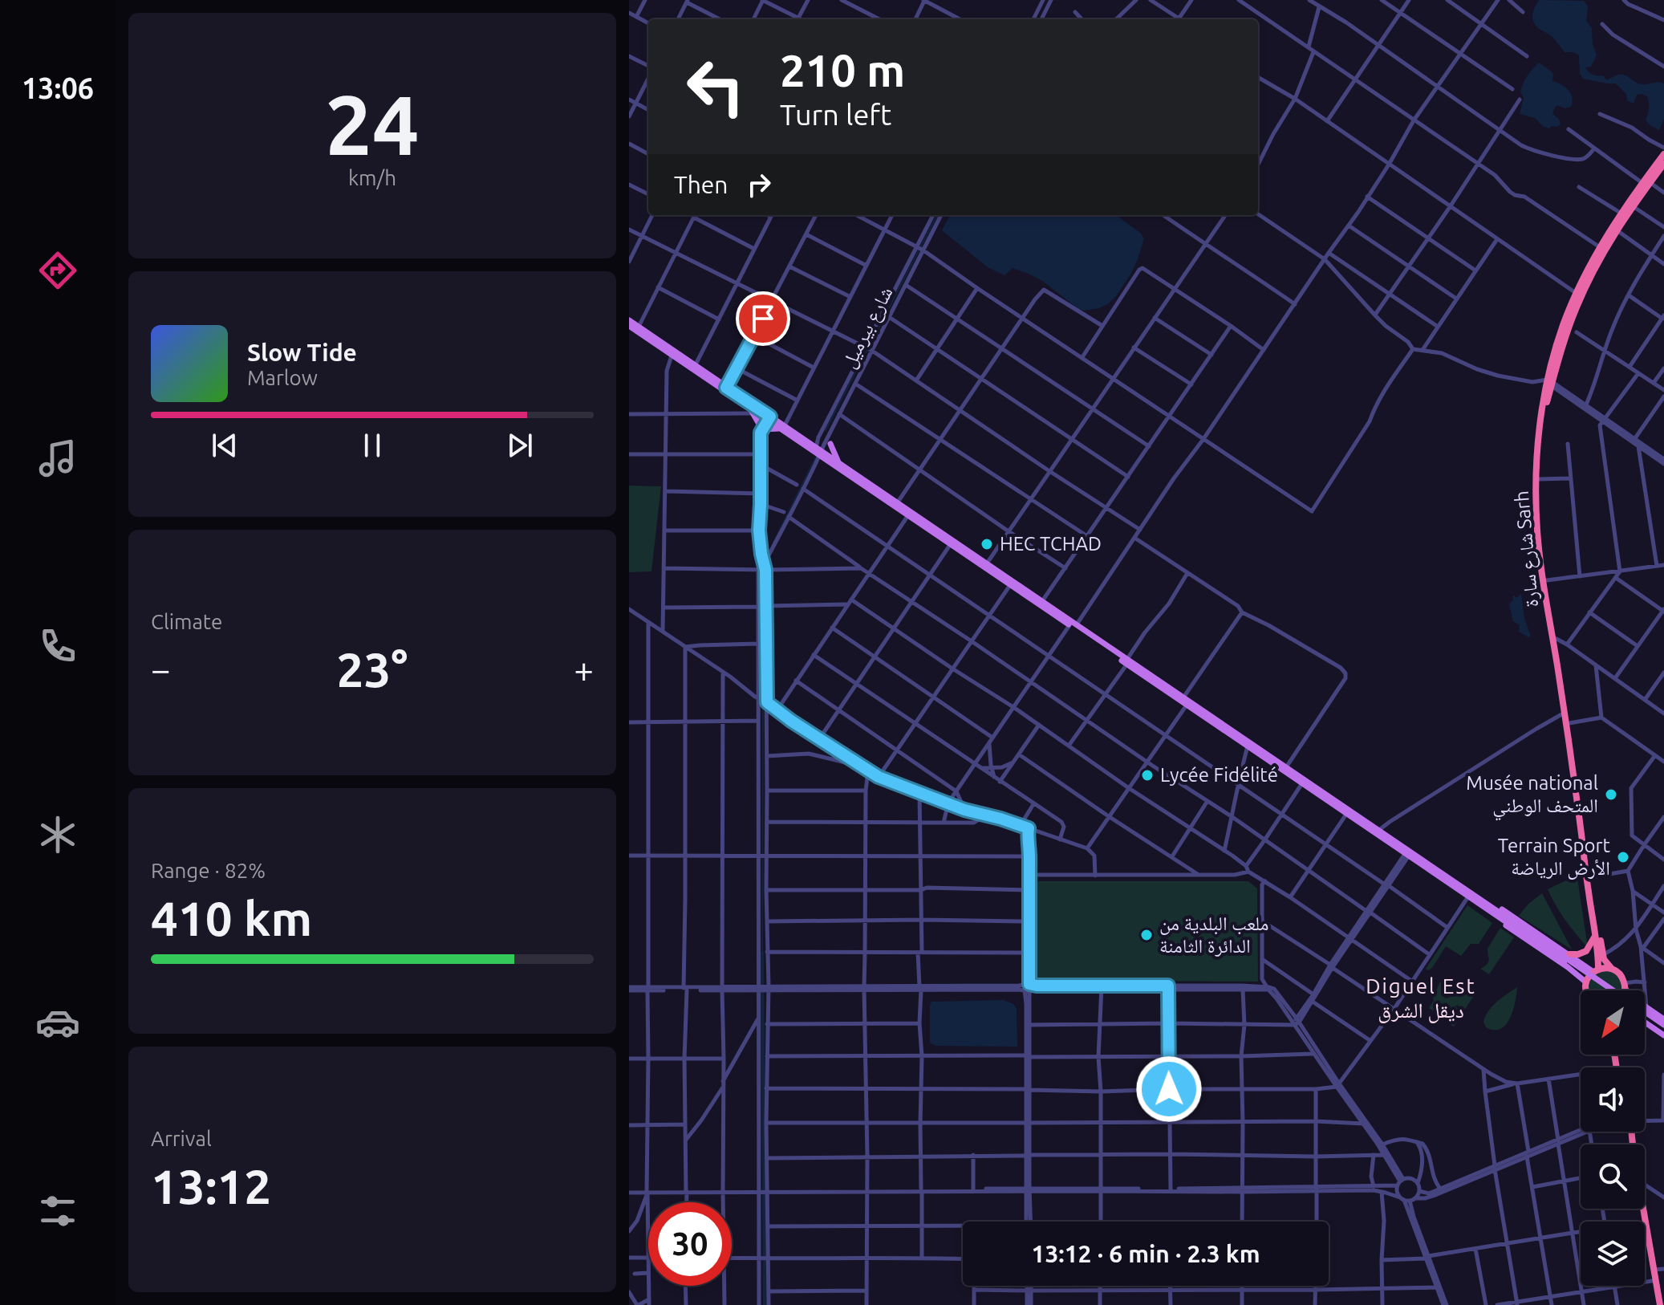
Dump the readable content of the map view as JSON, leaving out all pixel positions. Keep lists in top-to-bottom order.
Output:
{
  "streets": {
    "highway": ["شارع سارة Sarh"],
    "street": ["شارع بيرميل"]
  },
  "districts": ["Diguel Est ديقل الشرق"],
  "places": [
    "HEC TCHAD",
    "Lycée Fidélité",
    "Musée national المتحف الوطني",
    "Terrain Sport الأرض الرياضة",
    "ملعب البلدية من الدائرة الثامنة"
  ],
  "north": "bottom left",
  "page": {
    "tabs": "13:06",
    "tile": [
      ["24", "km/h"],
      "Climate",
      ["Range · 82%", "410 km"],
      ["Arrival", "13:12"]
    ],
    "turn": ["210 m", "Turn left"],
    "then": "Then",
    "song": ["Slow Tide", "Marlow"],
    "heat": ["−", "23°", "+"],
    "limit": "30",
    "trip": "13:12 · 6 min · 2.3 km"
  }
}
